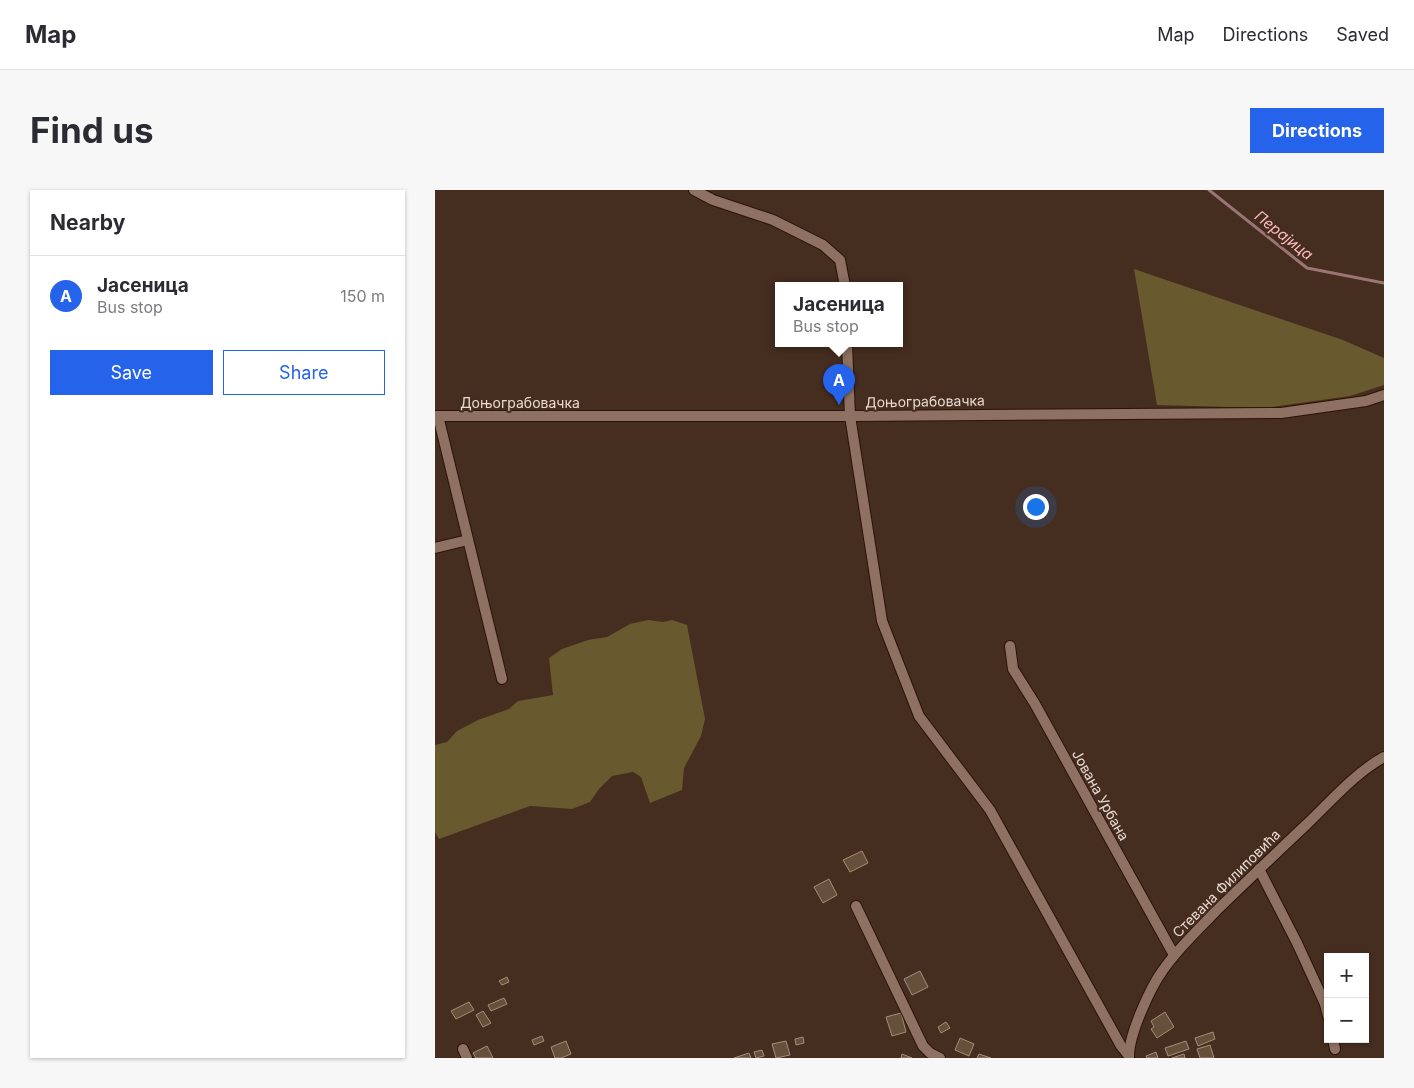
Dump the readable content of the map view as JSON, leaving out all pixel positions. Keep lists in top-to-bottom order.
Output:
{
  "streets": {
    "street": ["Доњограбовачка", "Јована Урбана", "Стевана Филиповића"]
  },
  "crossings": [
    ["Јована Урбана", "Стевана Филиповића"]
  ],
  "water": ["Перајица"],
  "page": {
    "header": "Map",
    "nav": ["Map", "Directions", "Saved"],
    "buttons": [
      "Directions",
      ["Save", "Share"]
    ],
    "title": "Find us",
    "heading": "Nearby",
    "list": [
      {
        "mark": "A",
        "name": "Јасеница",
        "note": "Bus stop",
        "value": "150 m"
      }
    ],
    "popup": ["Јасеница", "Bus stop"],
    "pins": "A",
    "map_buttons": ["+", "−"]
  }
}
